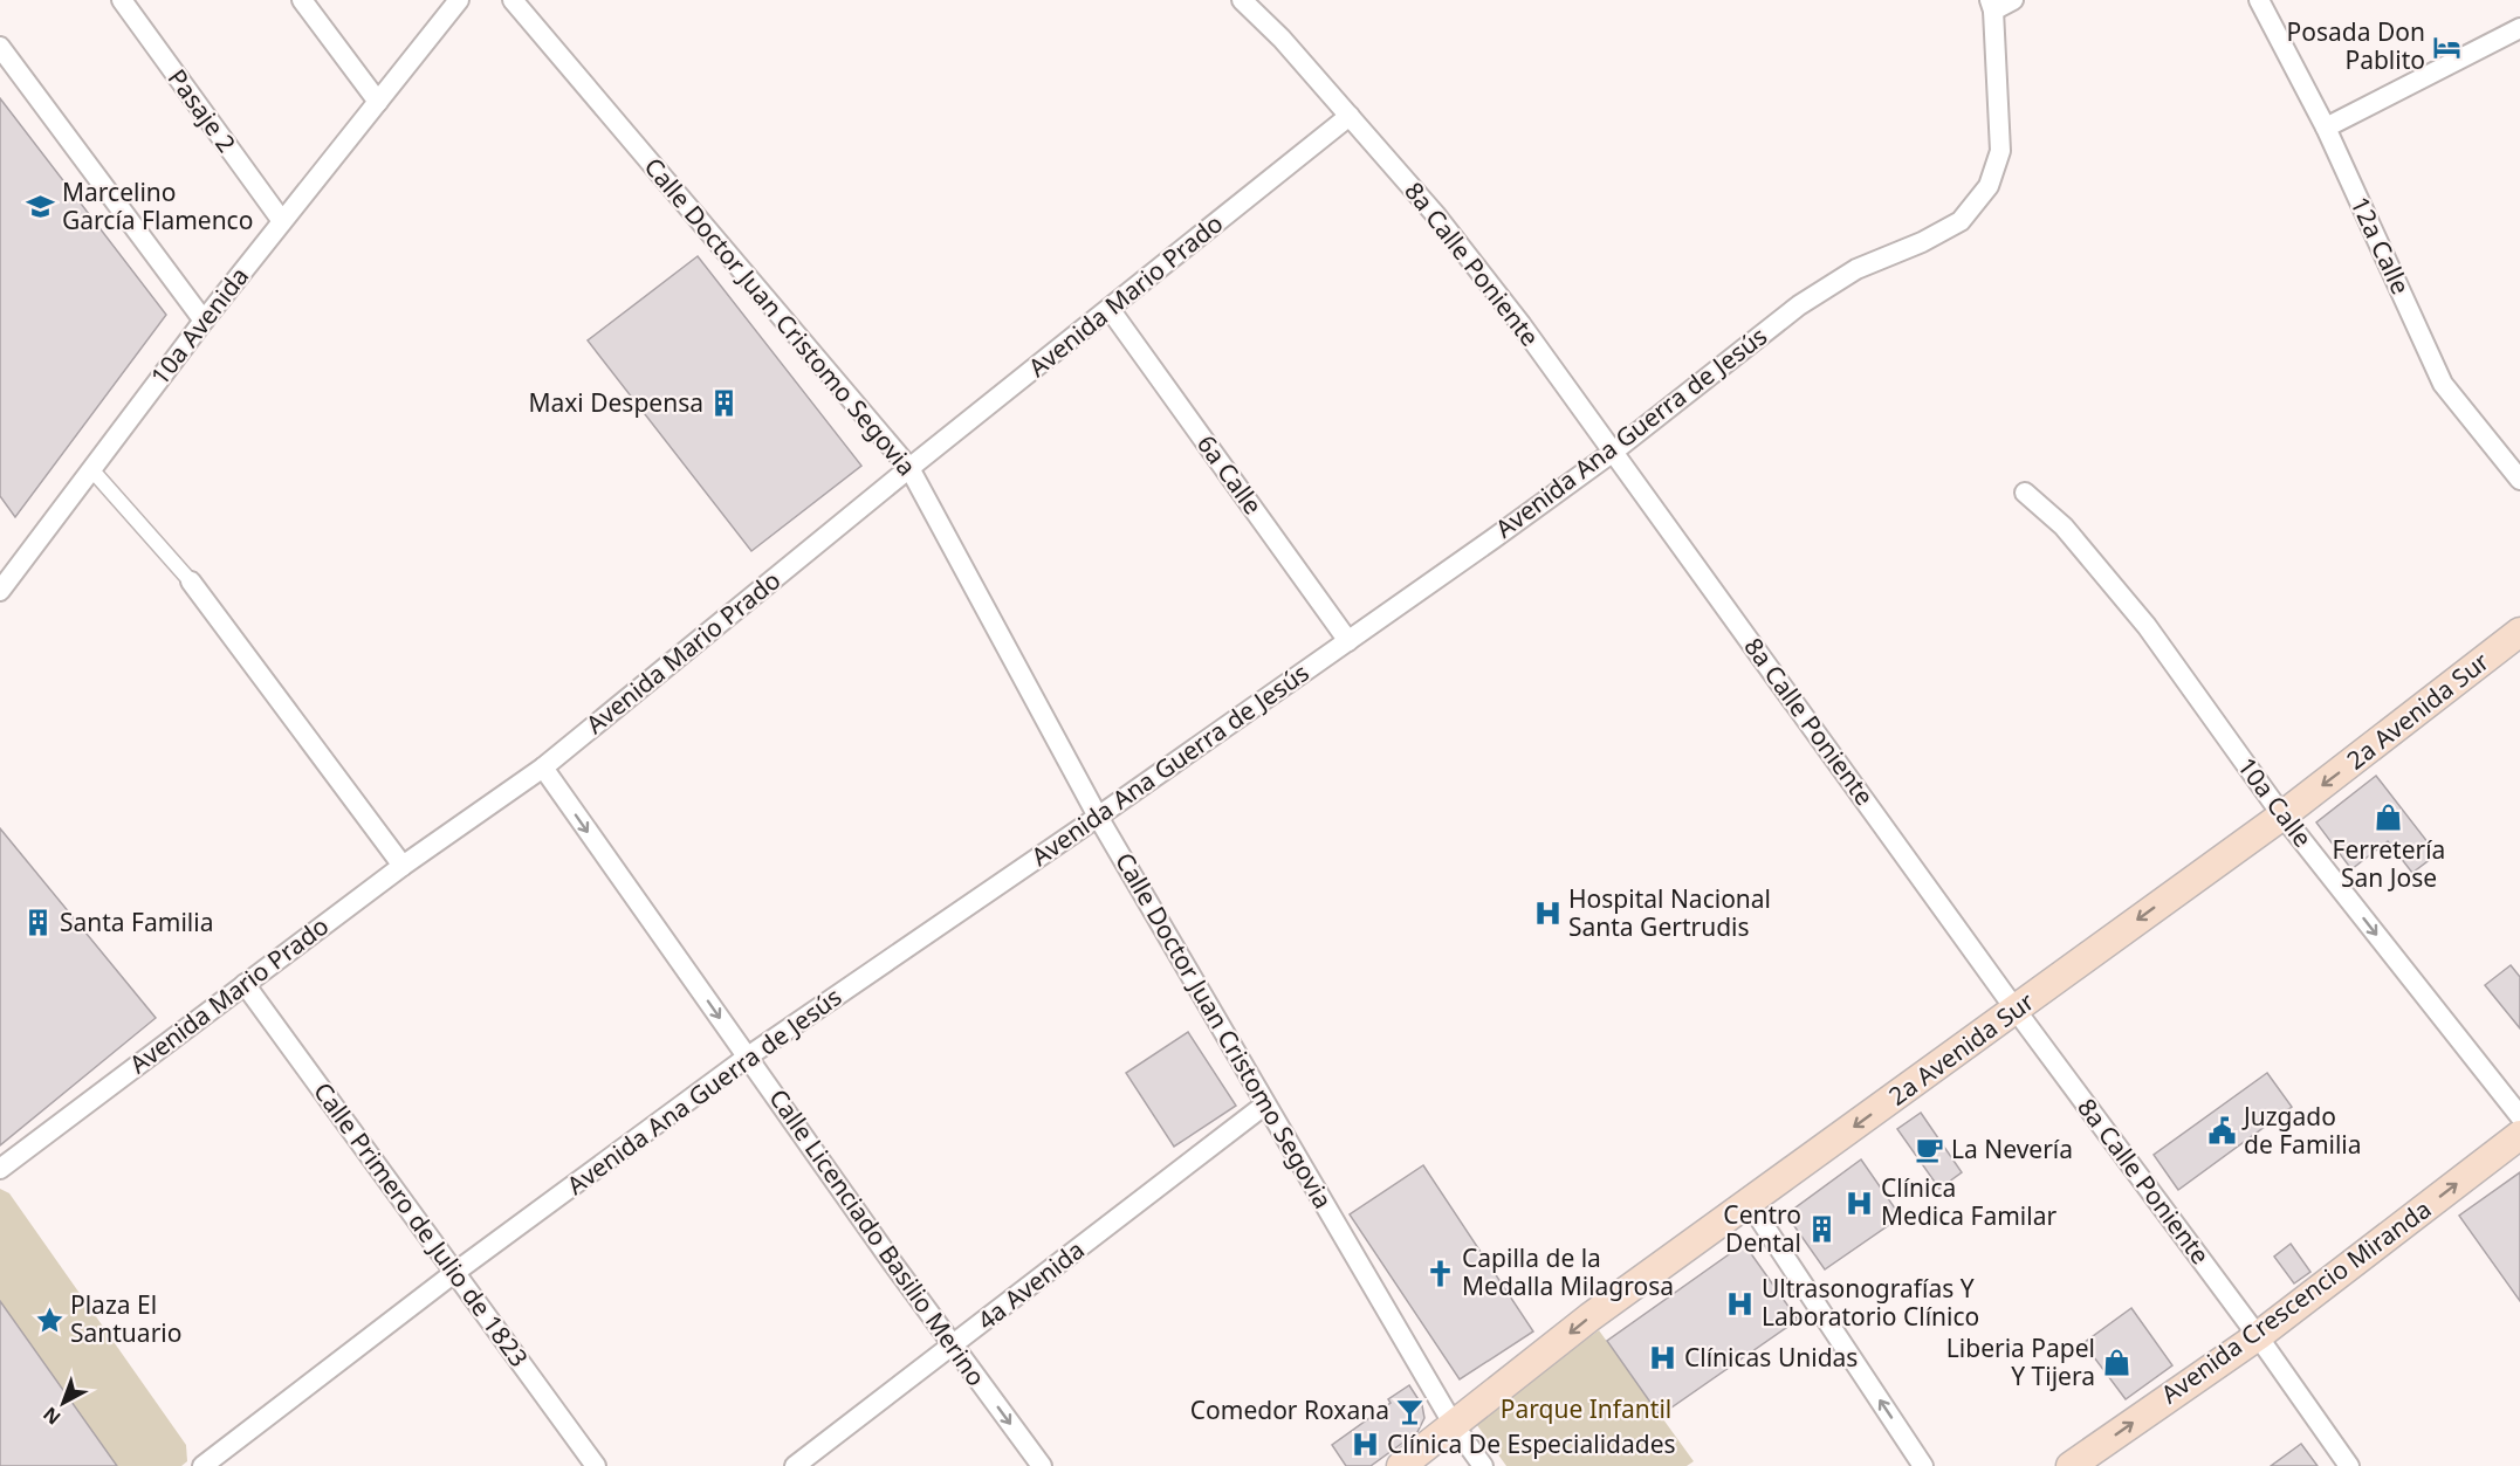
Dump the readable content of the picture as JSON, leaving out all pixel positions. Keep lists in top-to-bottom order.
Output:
{
  "streets": {
    "main road": ["2a Avenida Sur", "Avenida Crescencio Miranda"],
    "street": [
      "Pasaje 2",
      "12a Calle",
      "8a Calle Poniente",
      "Avenida Mario Prado",
      "Calle Doctor Juan Cristomo Segovia",
      "10a Avenida",
      "Avenida Ana Guerra de Jesús",
      "6a Calle",
      "10a Calle",
      "Calle Primero de Julio de 1823",
      "Calle Licenciado Basilio Merino",
      "4a Avenida"
    ]
  },
  "crossings": [
    ["Pasaje 2", "10a Avenida"],
    ["8a Calle Poniente", "Avenida Mario Prado"],
    ["8a Calle Poniente", "Avenida Ana Guerra de Jesús"],
    ["8a Calle Poniente", "2a Avenida Sur"],
    ["8a Calle Poniente", "Avenida Crescencio Miranda"],
    ["Avenida Mario Prado", "Calle Doctor Juan Cristomo Segovia"],
    ["Avenida Mario Prado", "6a Calle"],
    ["Avenida Mario Prado", "Calle Primero de Julio de 1823"],
    ["Avenida Mario Prado", "Calle Licenciado Basilio Merino"],
    ["Calle Doctor Juan Cristomo Segovia", "Avenida Ana Guerra de Jesús"],
    ["Calle Doctor Juan Cristomo Segovia", "2a Avenida Sur"],
    ["Calle Doctor Juan Cristomo Segovia", "4a Avenida"],
    ["Avenida Ana Guerra de Jesús", "6a Calle"],
    ["Avenida Ana Guerra de Jesús", "Calle Primero de Julio de 1823"],
    ["Avenida Ana Guerra de Jesús", "Calle Licenciado Basilio Merino"],
    ["2a Avenida Sur", "10a Calle"],
    ["Calle Licenciado Basilio Merino", "4a Avenida"]
  ],
  "one_way": [
    "2a Avenida Sur",
    "10a Calle",
    "Calle Licenciado Basilio Merino",
    "Avenida Crescencio Miranda"
  ],
  "parks": ["Parque Infantil"],
  "places": {
    "hotel": ["Posada Don Pablito"],
    "school or university": ["Marcelino García Flamenco"],
    "building": ["Maxi Despensa", "Santa Familia", "Centro Dental"],
    "shop": ["Ferretería San Jose", "Liberia Papel Y Tijera"],
    "hospital": [
      "Hospital Nacional Santa Gertrudis",
      "Clínica Medica Familar",
      "Ultrasonografías Y Laboratorio Clínico",
      "Clínicas Unidas",
      "Clínica De Especialidades"
    ],
    "public building": ["Juzgado de Familia"],
    "cafe": ["La Nevería"],
    "church": ["Capilla de la Medalla Milagrosa"],
    "place": ["Plaza El Santuario"],
    "bar": ["Comedor Roxana"]
  },
  "north": "bottom left"
}
